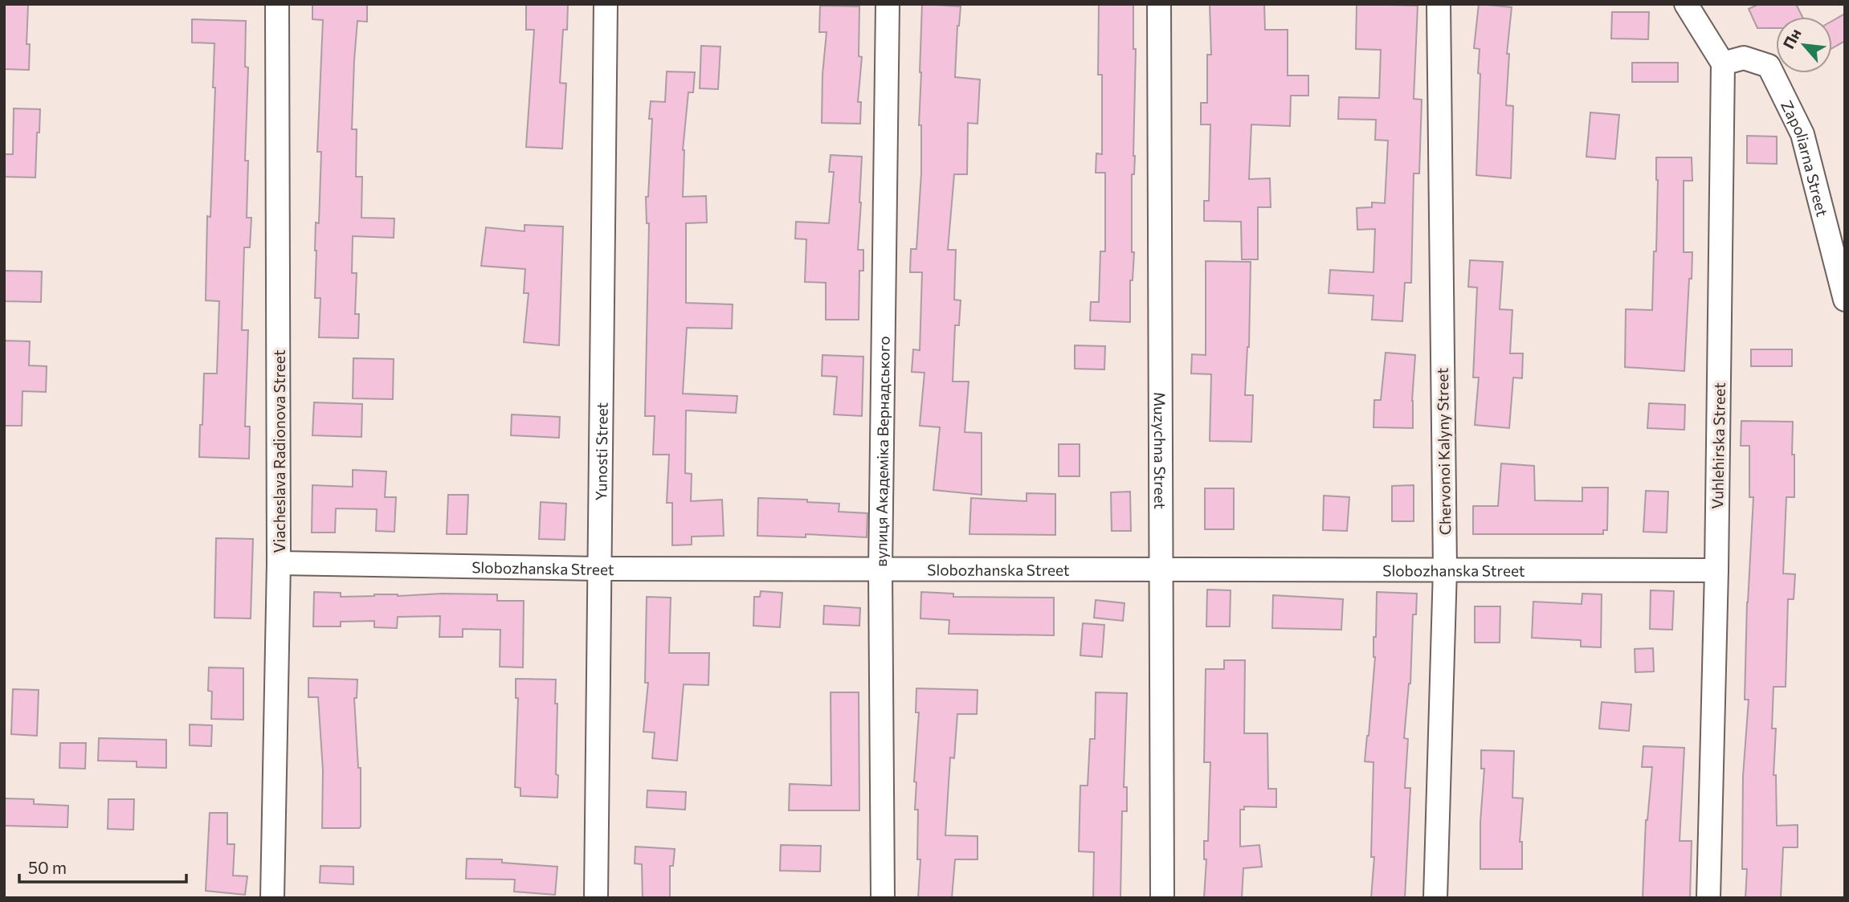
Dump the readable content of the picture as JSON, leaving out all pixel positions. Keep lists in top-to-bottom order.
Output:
{
  "streets": {
    "street": [
      "Zapoliarna Street",
      "Vuhlehirska Street",
      "Yunosti Street",
      "вулиця Академіка Вернадського",
      "Viacheslava Radionova Street",
      "Muzychna Street",
      "Chervonoi Kalyny Street",
      "Slobozhanska Street"
    ]
  },
  "crossings": [
    ["Zapoliarna Street", "Vuhlehirska Street"],
    ["Vuhlehirska Street", "Slobozhanska Street"],
    ["Yunosti Street", "Slobozhanska Street"],
    ["вулиця Академіка Вернадського", "Slobozhanska Street"],
    ["Viacheslava Radionova Street", "Slobozhanska Street"],
    ["Muzychna Street", "Slobozhanska Street"],
    ["Chervonoi Kalyny Street", "Slobozhanska Street"]
  ],
  "scale_bar": "50 m",
  "north": "top left"
}
